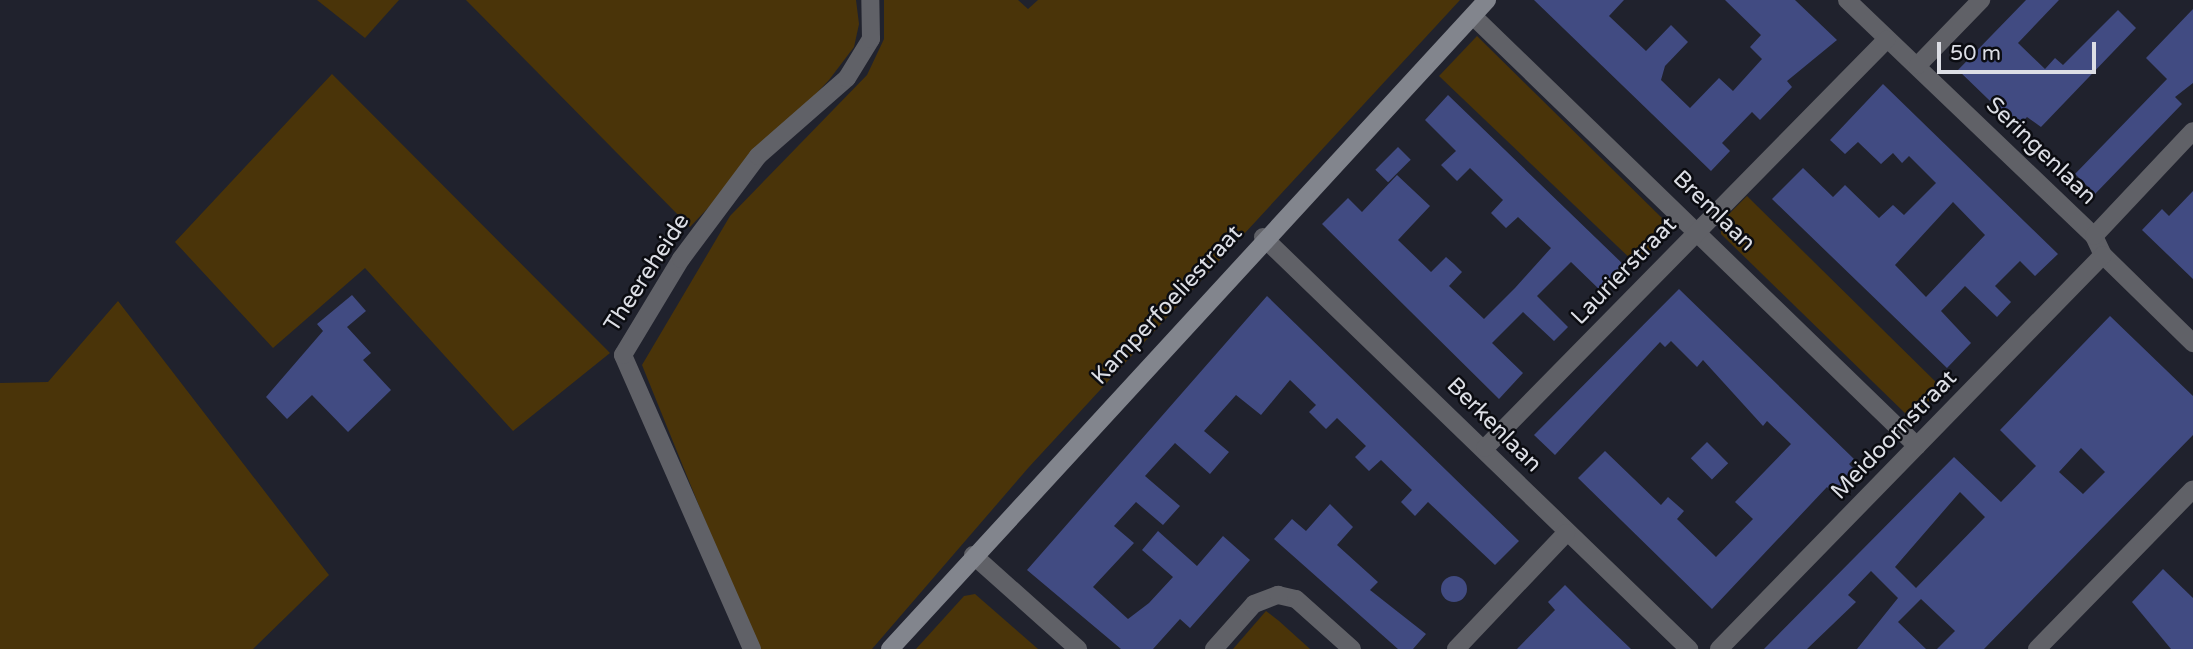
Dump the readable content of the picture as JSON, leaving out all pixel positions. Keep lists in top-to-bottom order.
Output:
{
  "streets": {
    "street": [
      "Seringenlaan",
      "Bremlaan",
      "Laurierstraat",
      "Theereheide",
      "Kamperfoeliestraat",
      "Berkenlaan",
      "Meidoornstraat"
    ]
  },
  "crossings": [
    ["Seringenlaan", "Laurierstraat"],
    ["Seringenlaan", "Meidoornstraat"],
    ["Bremlaan", "Laurierstraat"],
    ["Bremlaan", "Kamperfoeliestraat"],
    ["Bremlaan", "Meidoornstraat"],
    ["Laurierstraat", "Berkenlaan"],
    ["Kamperfoeliestraat", "Berkenlaan"]
  ],
  "scale_bar": "50 m"
}
